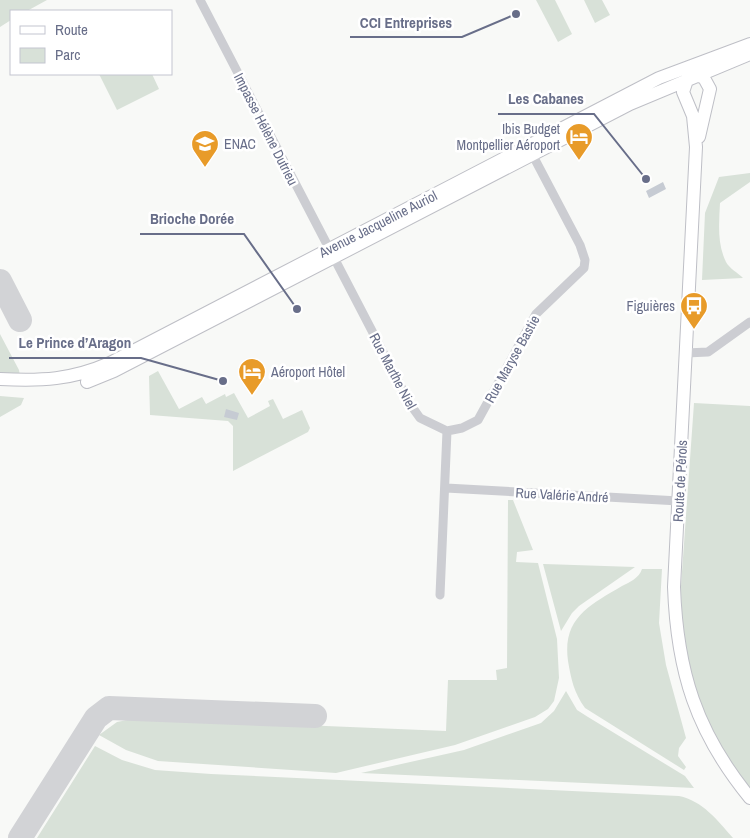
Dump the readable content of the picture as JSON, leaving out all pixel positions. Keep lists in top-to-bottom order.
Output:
{
  "streets": {
    "main road": ["Avenue Jacqueline Auriol", "Route de Pérols"],
    "street": [
      "Impasse Hélène Dutrieu",
      "Rue Maryse Bastie",
      "Rue Marthe Niel",
      "Rue Valérie André"
    ]
  },
  "crossings": [
    ["Impasse Hélène Dutrieu", "Avenue Jacqueline Auriol"],
    ["Impasse Hélène Dutrieu", "Rue Marthe Niel"],
    ["Avenue Jacqueline Auriol", "Rue Maryse Bastie"],
    ["Avenue Jacqueline Auriol", "Rue Marthe Niel"],
    ["Avenue Jacqueline Auriol", "Route de Pérols"],
    ["Rue Maryse Bastie", "Rue Marthe Niel"],
    ["Route de Pérols", "Rue Valérie André"]
  ],
  "places": {
    "other": [
      "CCI Entreprises",
      "Les Cabanes",
      "Brioche Dorée",
      "Le Prince d’Aragon"
    ],
    "hotel": ["Ibis Budget Montpellier Aéroport", "Aéroport Hôtel"],
    "school or university": ["ENAC"],
    "bus stop": ["Figuières"]
  },
  "legend": ["Route", "Parc"]
}
